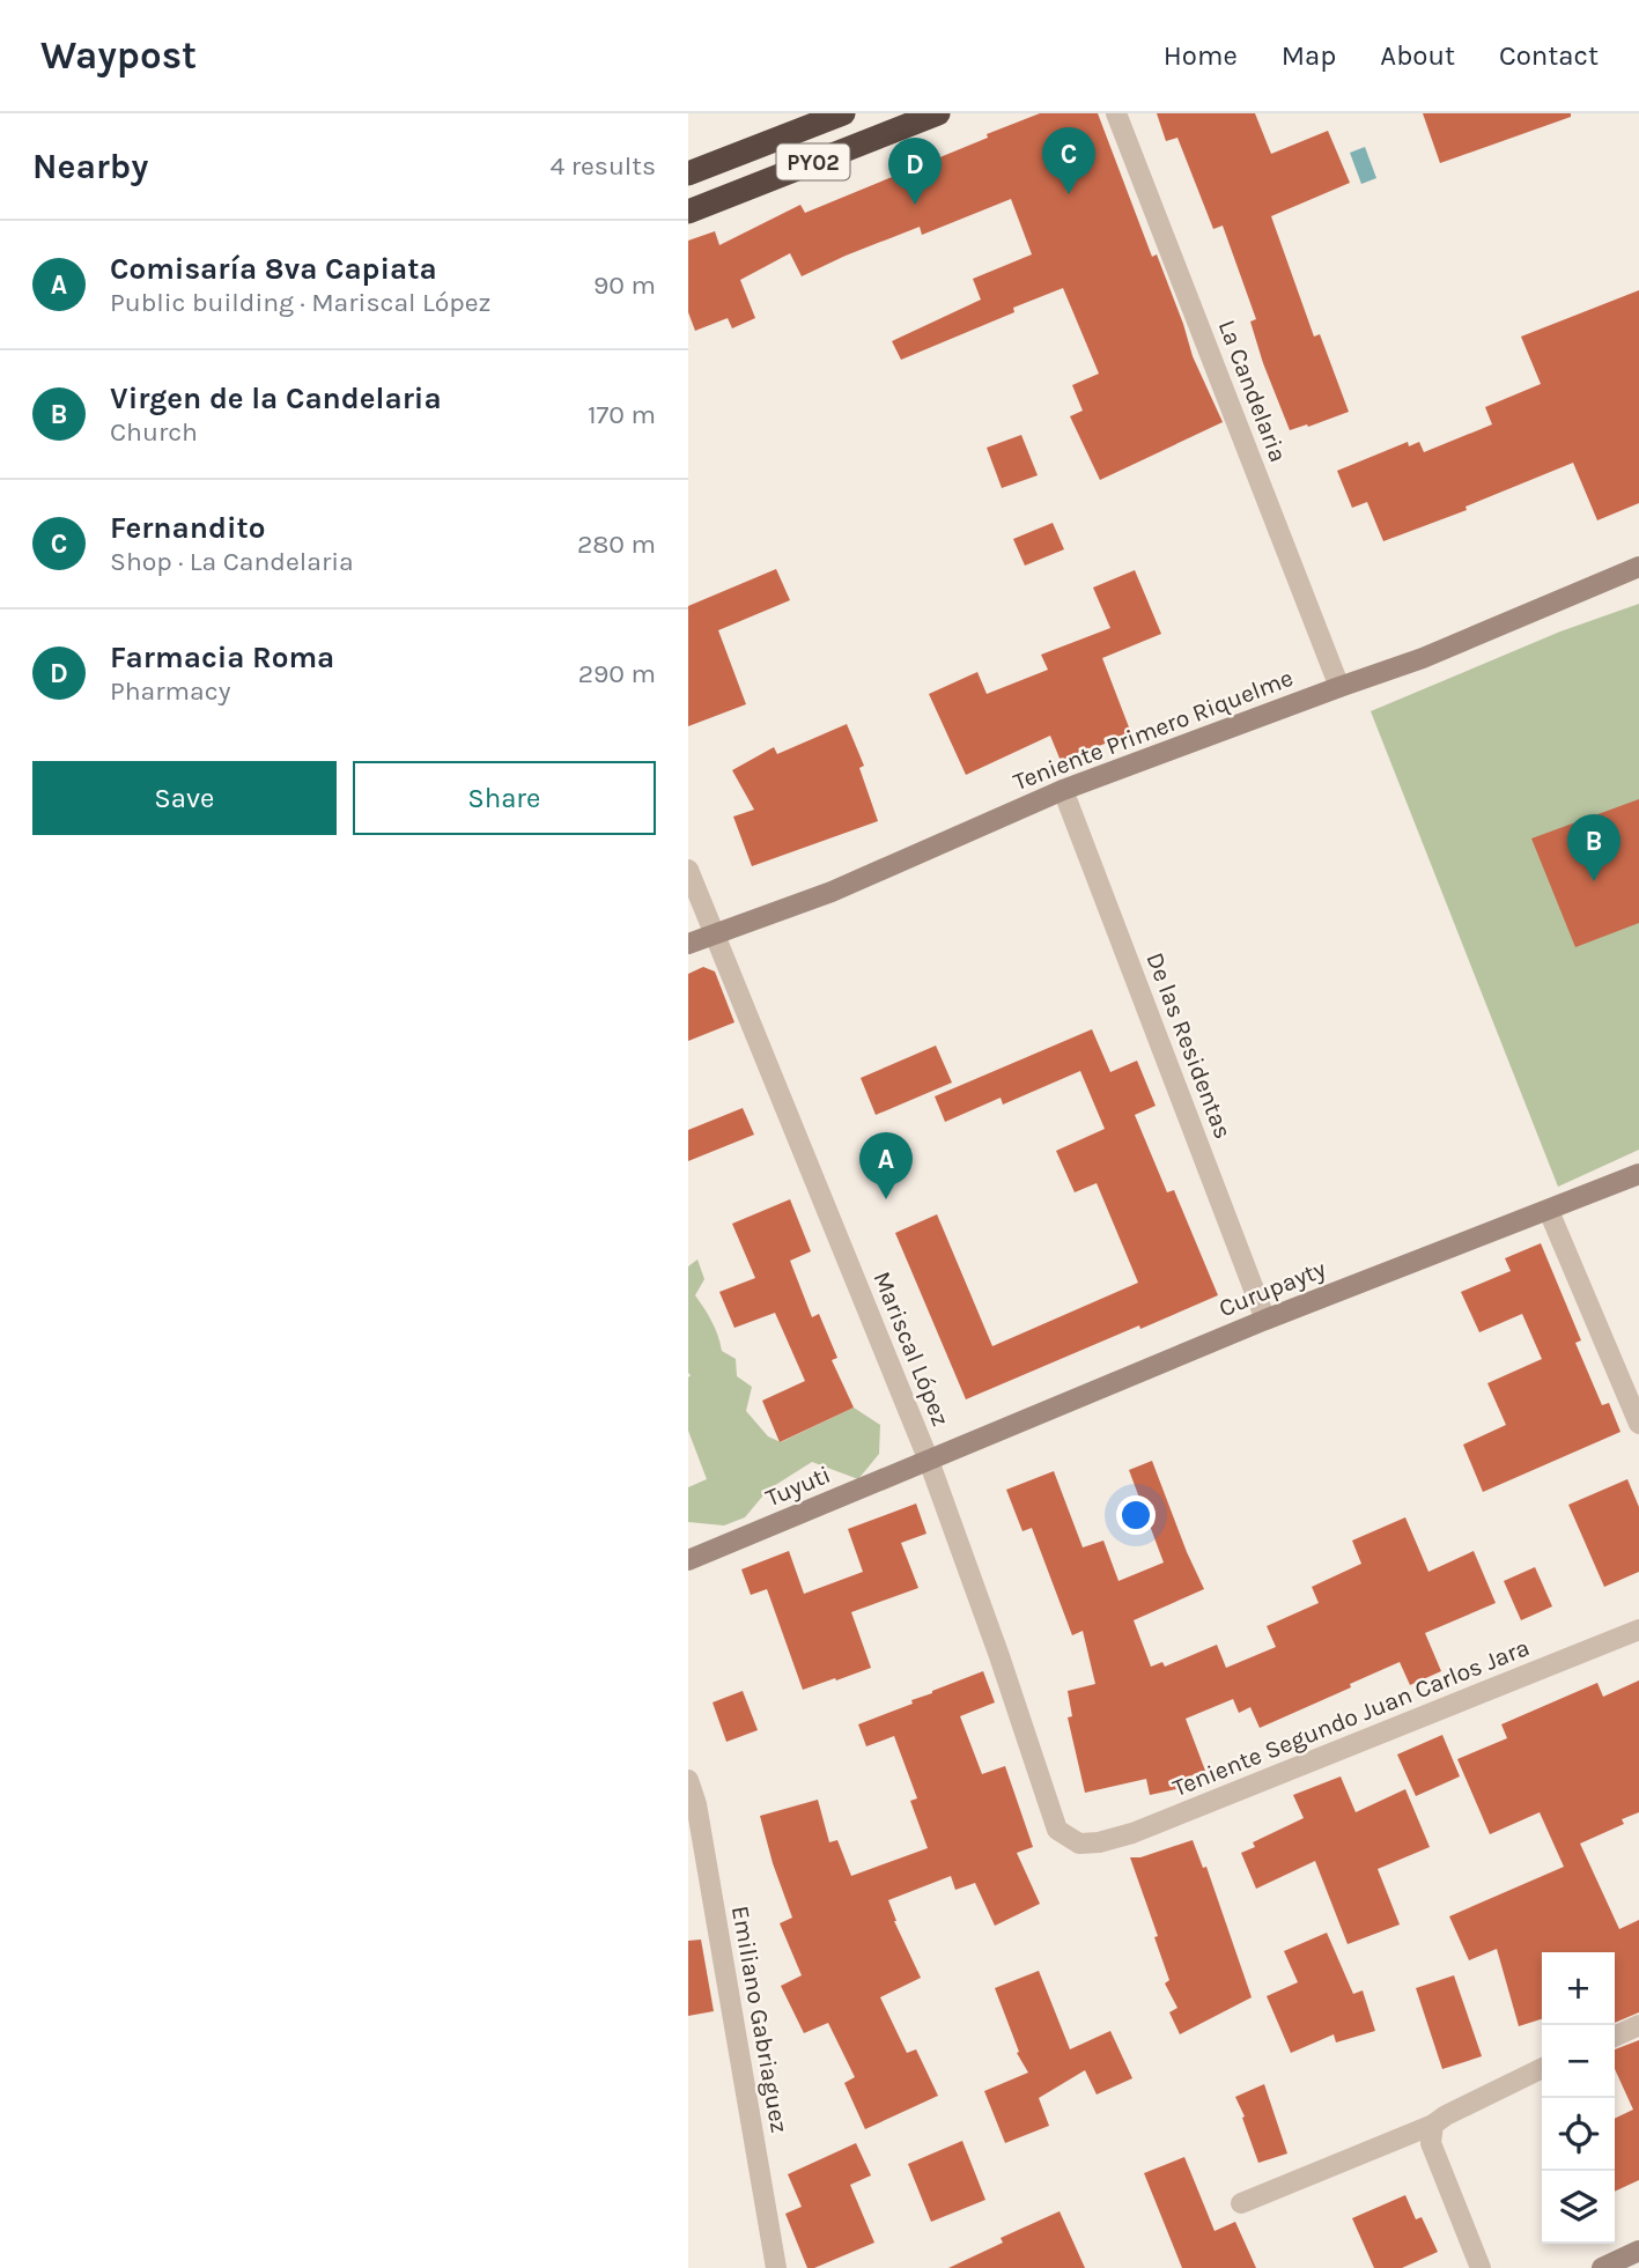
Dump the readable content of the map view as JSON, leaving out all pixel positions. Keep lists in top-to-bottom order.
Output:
{
  "streets": {
    "highway": ["PY02"],
    "street": [
      "La Candelaria",
      "Teniente Primero Riquelme",
      "De las Residentas",
      "Curupayty",
      "Mariscal López",
      "Tuyuti",
      "Teniente Segundo Juan Carlos Jara",
      "Emiliano Gabriaguez"
    ]
  },
  "crossings": [
    ["La Candelaria", "Teniente Primero Riquelme"],
    ["Teniente Primero Riquelme", "De las Residentas"],
    ["Teniente Primero Riquelme", "Mariscal López"],
    ["De las Residentas", "Curupayty"],
    ["Curupayty", "Mariscal López"],
    ["Curupayty", "Tuyuti"],
    ["Mariscal López", "Tuyuti"],
    ["Mariscal López", "Teniente Segundo Juan Carlos Jara"]
  ],
  "page": {
    "header": "Waypost",
    "nav": [
      "Home",
      "Map",
      "About",
      "Contact"
    ],
    "heading": ["Nearby", "4 results"],
    "pins": [
      "C",
      "D",
      "B",
      "A"
    ],
    "list": [
      {
        "mark": "A",
        "name": "Comisaría 8va Capiata",
        "note": "Public building · Mariscal López",
        "value": "90 m"
      },
      {
        "mark": "B",
        "name": "Virgen de la Candelaria",
        "note": "Church",
        "value": "170 m"
      },
      {
        "mark": "C",
        "name": "Fernandito",
        "note": "Shop · La Candelaria",
        "value": "280 m"
      },
      {
        "mark": "D",
        "name": "Farmacia Roma",
        "note": "Pharmacy",
        "value": "290 m"
      }
    ],
    "buttons": ["Save", "Share"],
    "map_buttons": ["+", "−"]
  }
}
